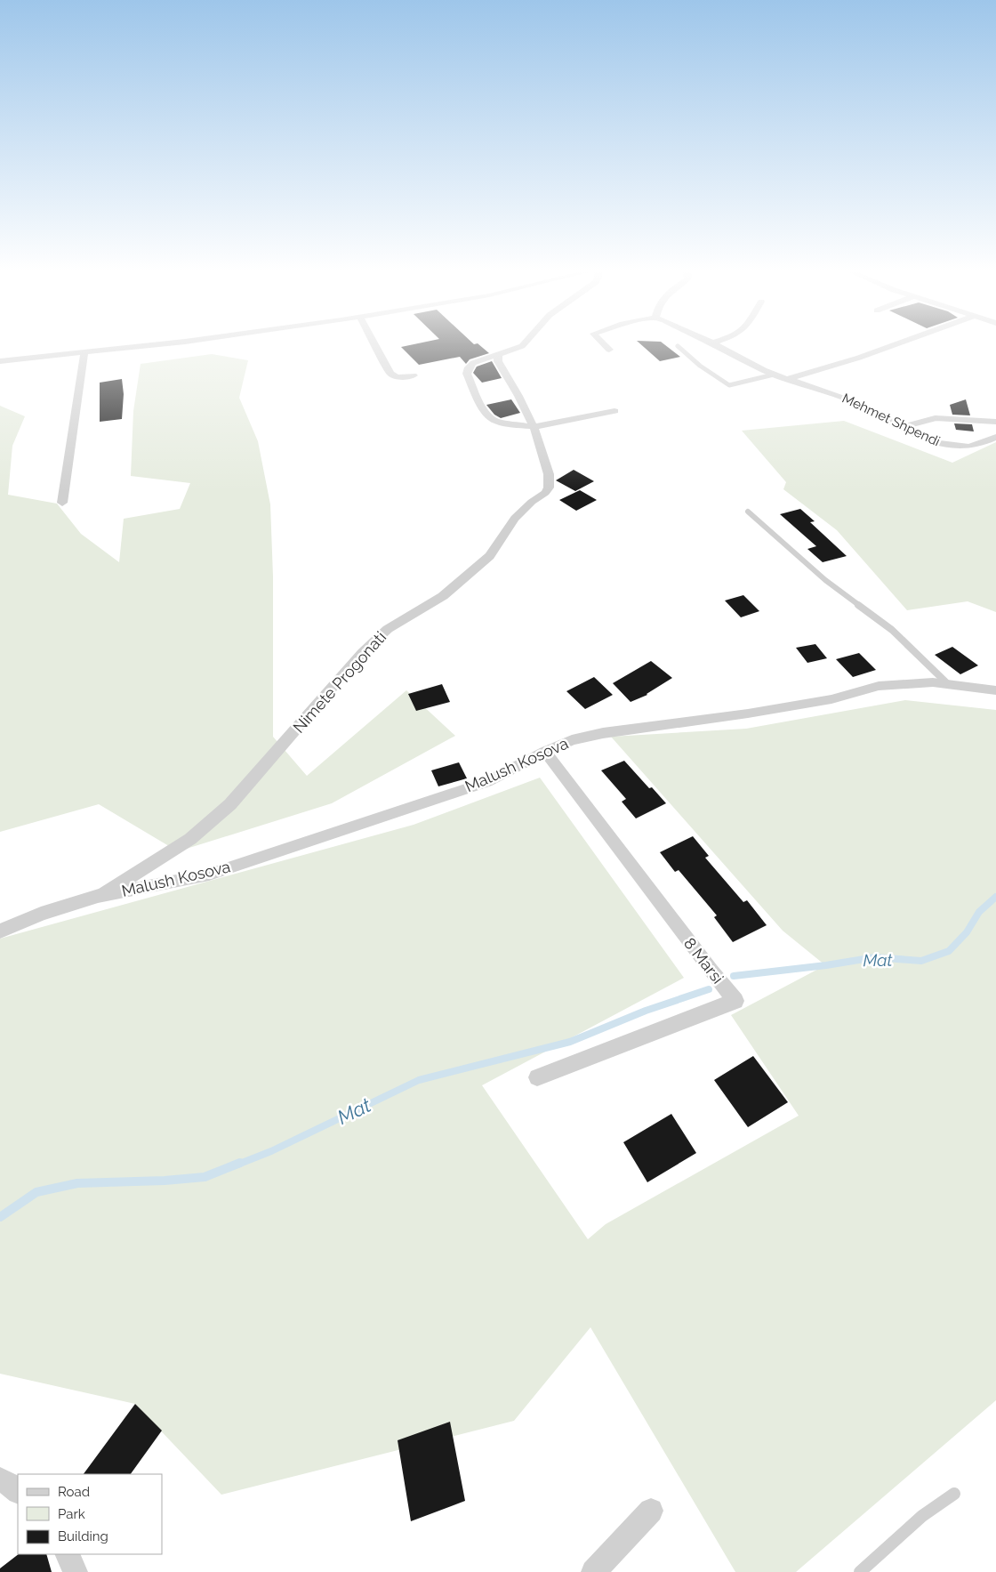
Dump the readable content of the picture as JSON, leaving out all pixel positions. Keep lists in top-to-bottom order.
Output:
{
  "streets": {
    "street": [
      "Mehmet Shpendi",
      "Nimete Progonati",
      "Malush Kosova",
      "8 Marsi"
    ]
  },
  "crossings": [
    ["Nimete Progonati", "Malush Kosova"],
    ["Malush Kosova", "8 Marsi"]
  ],
  "water": ["Mat"],
  "legend": ["Road", "Park", "Building"]
}
